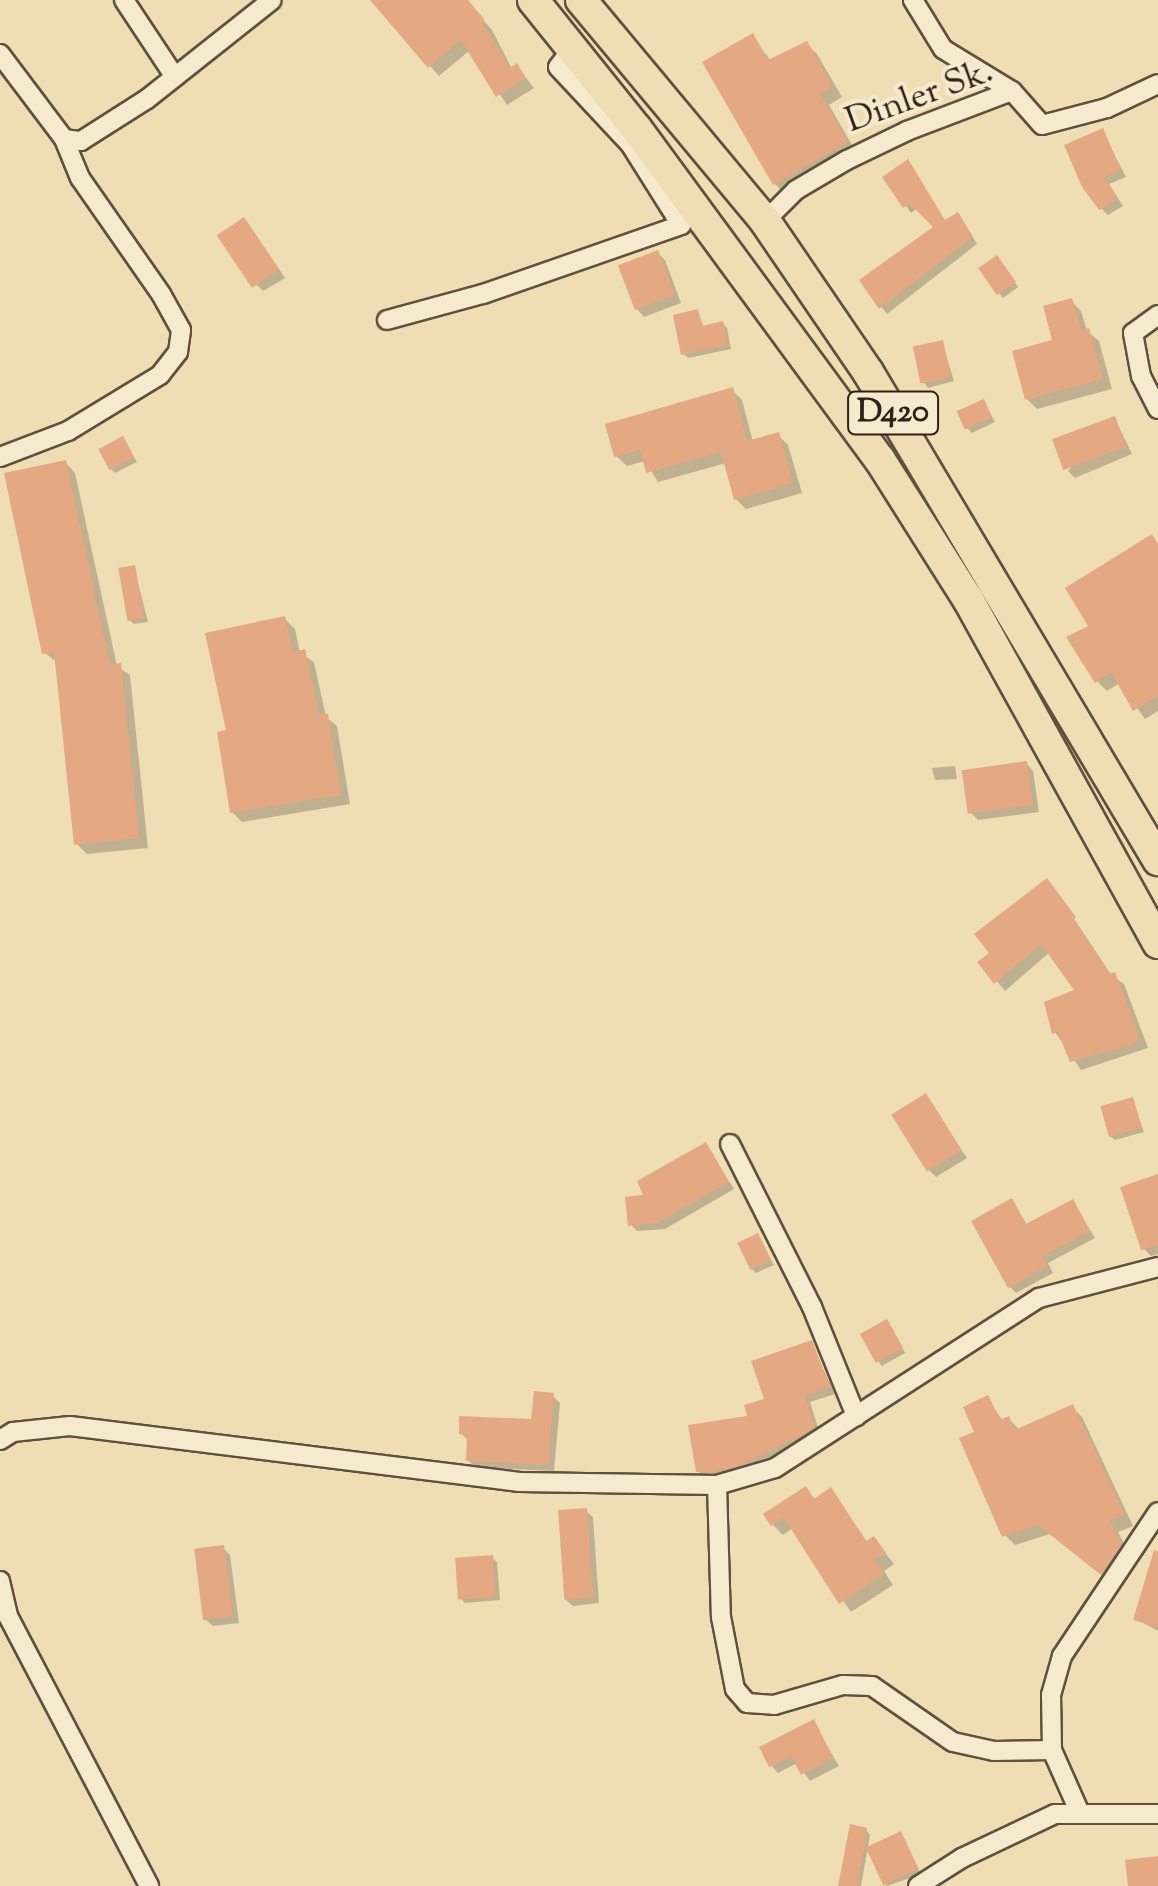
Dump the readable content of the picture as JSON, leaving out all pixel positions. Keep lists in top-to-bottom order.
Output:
{
  "streets": {
    "highway": ["D420"],
    "street": ["Dinler Sk."]
  },
  "crossings": [
    ["Dinler Sk.", "D420"]
  ]
}
